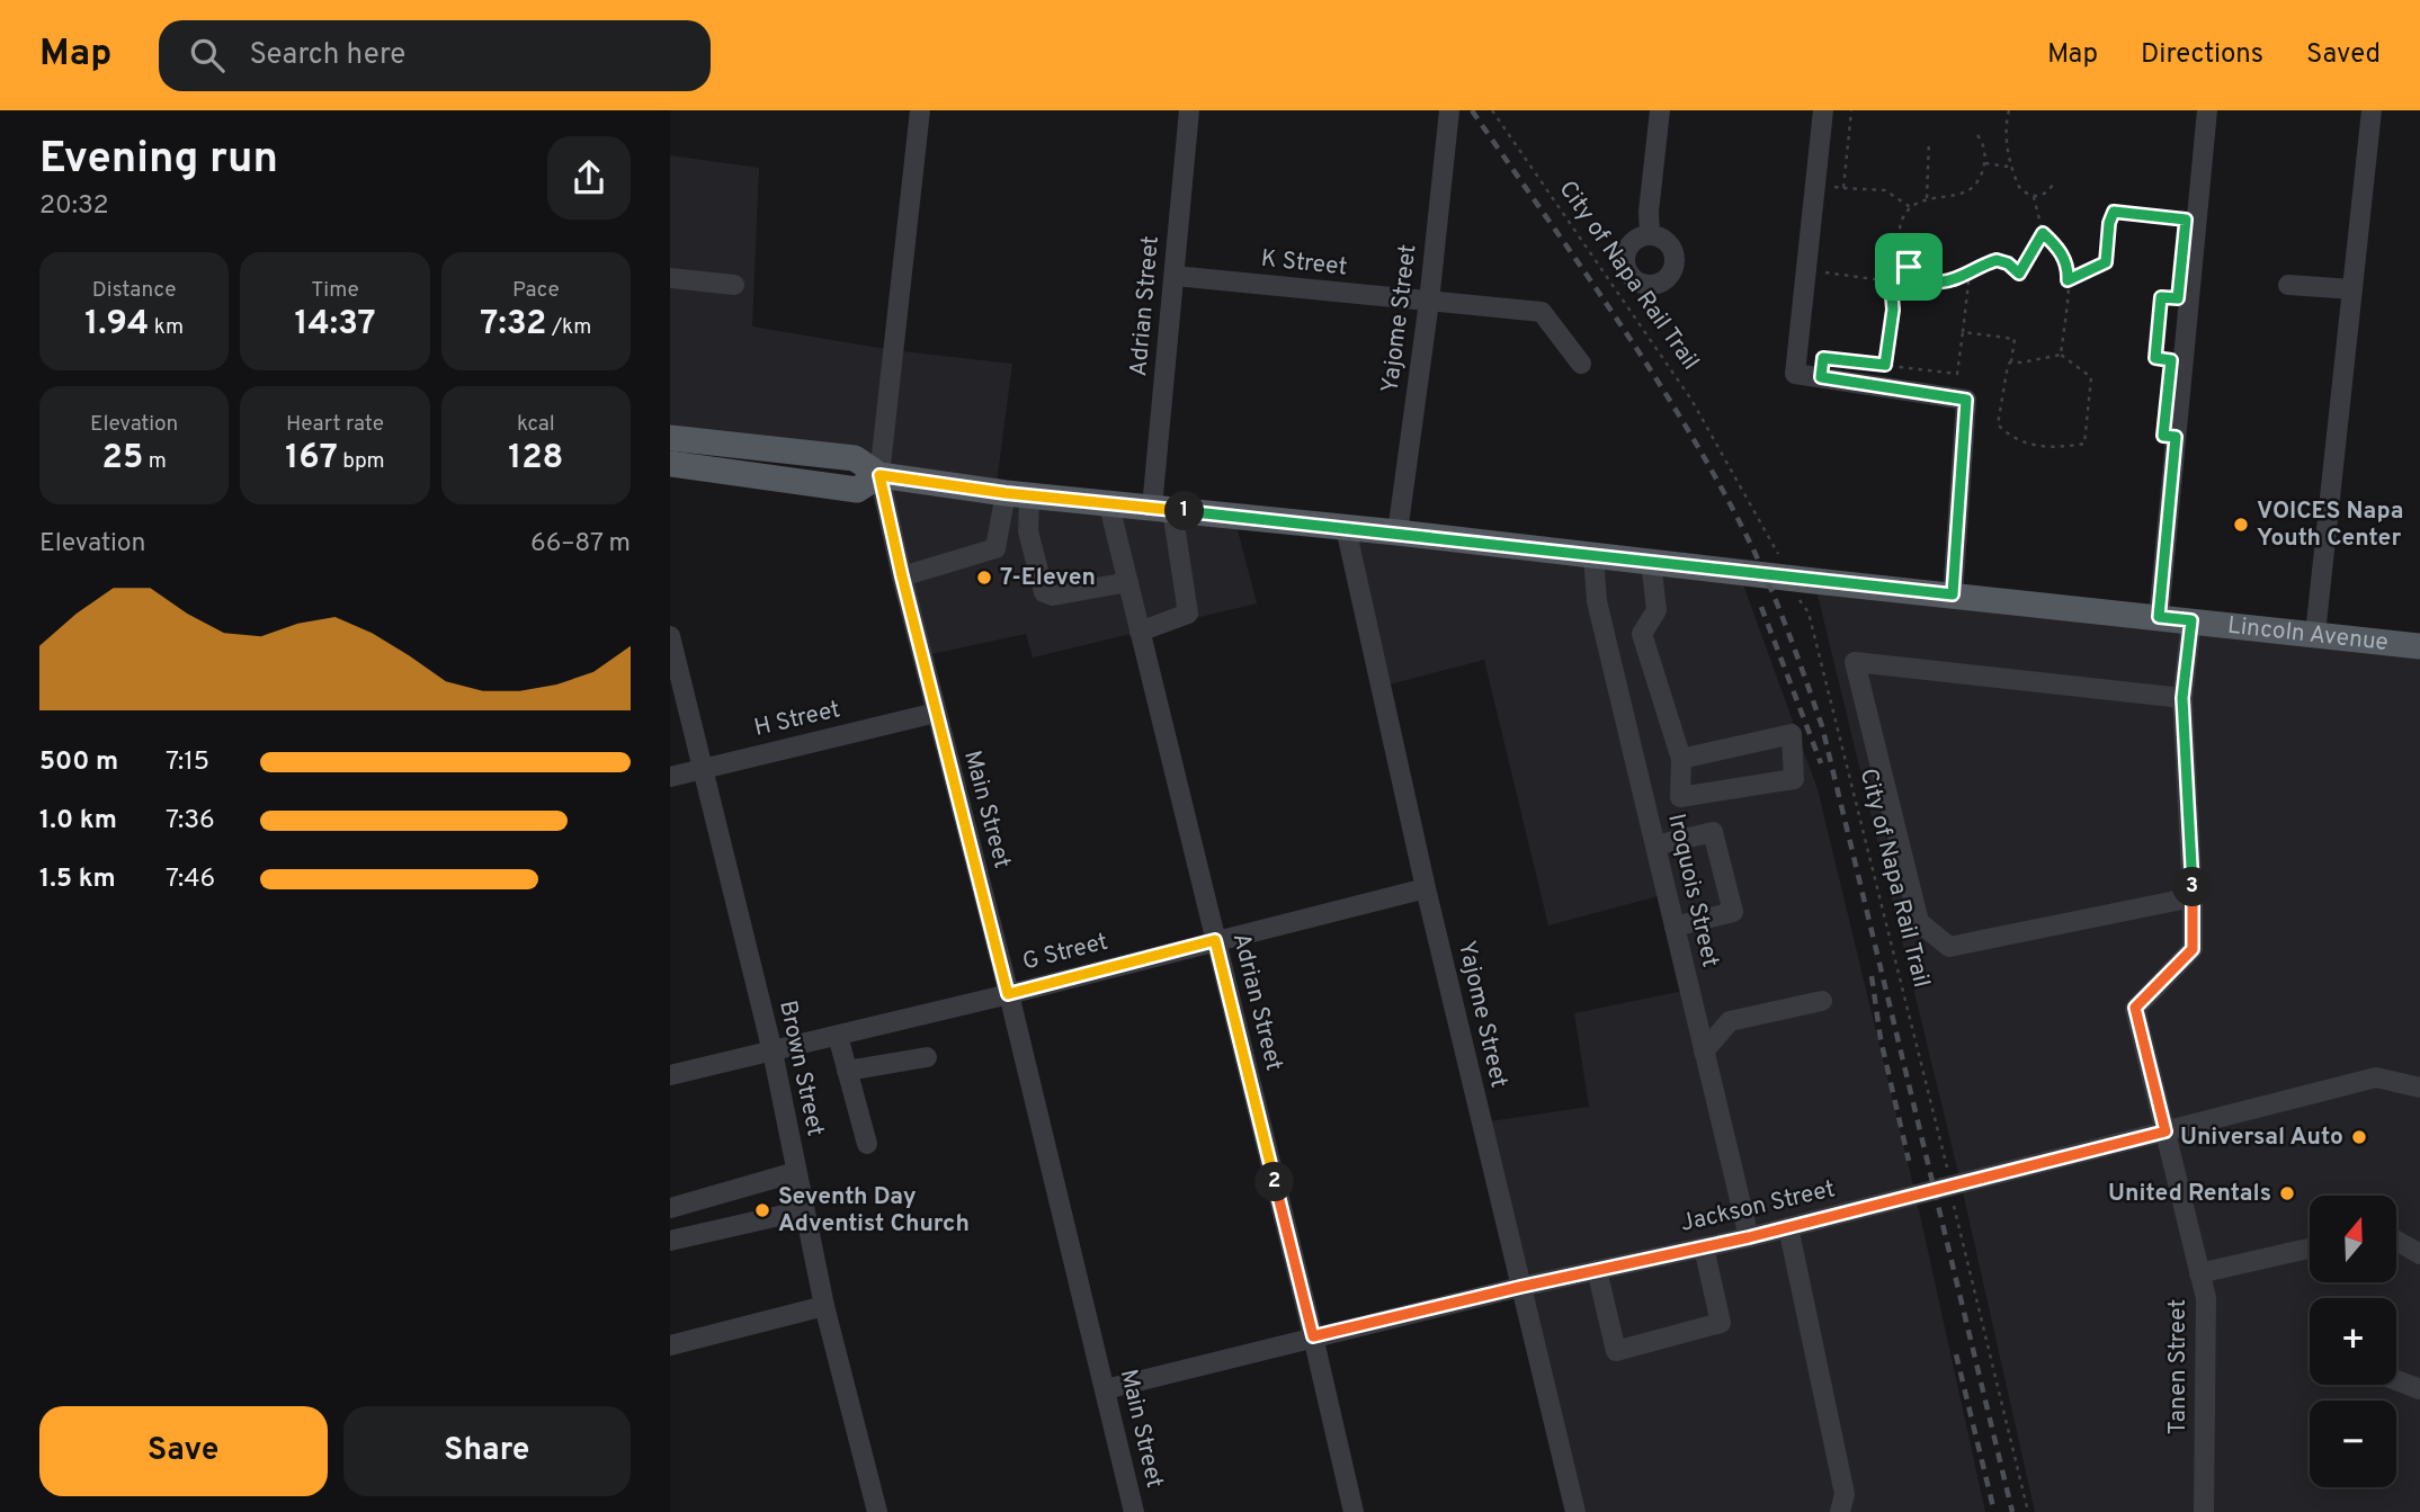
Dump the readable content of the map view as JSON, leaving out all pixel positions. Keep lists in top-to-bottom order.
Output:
{
  "streets": {
    "main road": ["Lincoln Avenue"],
    "street": [
      "K Street",
      "Adrian Street",
      "Yajome Street",
      "H Street",
      "Main Street",
      "Iroquois Street",
      "G Street",
      "Brown Street",
      "Jackson Street",
      "Tanen Street"
    ],
    "path": ["City of Napa Rail Trail"]
  },
  "crossings": [
    ["K Street", "Adrian Street"],
    ["K Street", "Yajome Street"],
    ["Adrian Street", "Lincoln Avenue"],
    ["Adrian Street", "G Street"],
    ["Adrian Street", "Jackson Street"],
    ["Yajome Street", "Lincoln Avenue"],
    ["Yajome Street", "G Street"],
    ["Yajome Street", "Jackson Street"],
    ["Lincoln Avenue", "Main Street"],
    ["Lincoln Avenue", "Iroquois Street"],
    ["H Street", "Main Street"],
    ["H Street", "Brown Street"],
    ["Main Street", "G Street"],
    ["Main Street", "Jackson Street"],
    ["Iroquois Street", "Jackson Street"],
    ["G Street", "Brown Street"],
    ["Jackson Street", "Tanen Street"]
  ],
  "places": [
    "VOICES Napa Youth Center",
    "7-Eleven",
    "Universal Auto",
    "United Rentals",
    "Seventh Day Adventist Church"
  ],
  "north": "top",
  "page": {
    "header": "Map",
    "search": "Search here",
    "nav": ["Map", "Directions", "Saved"],
    "heading": ["Evening run", "20:32"],
    "stats": [
      ["Distance", "1.94 km"],
      ["Time", "14:37"],
      ["Pace", "7:32 /km"],
      ["Elevation", "25 m"],
      ["Heart rate", "167 bpm"],
      ["kcal", "128"]
    ],
    "pins": ["1", "3", "2"],
    "chart": ["Elevation", "66–87 m"],
    "list": [
      {
        "name": "500 m",
        "note": "7:15"
      },
      {
        "name": "1.0 km",
        "note": "7:36"
      },
      {
        "name": "1.5 km",
        "note": "7:46"
      }
    ],
    "map_buttons": ["+", "−"],
    "buttons": ["Save", "Share"]
  }
}
